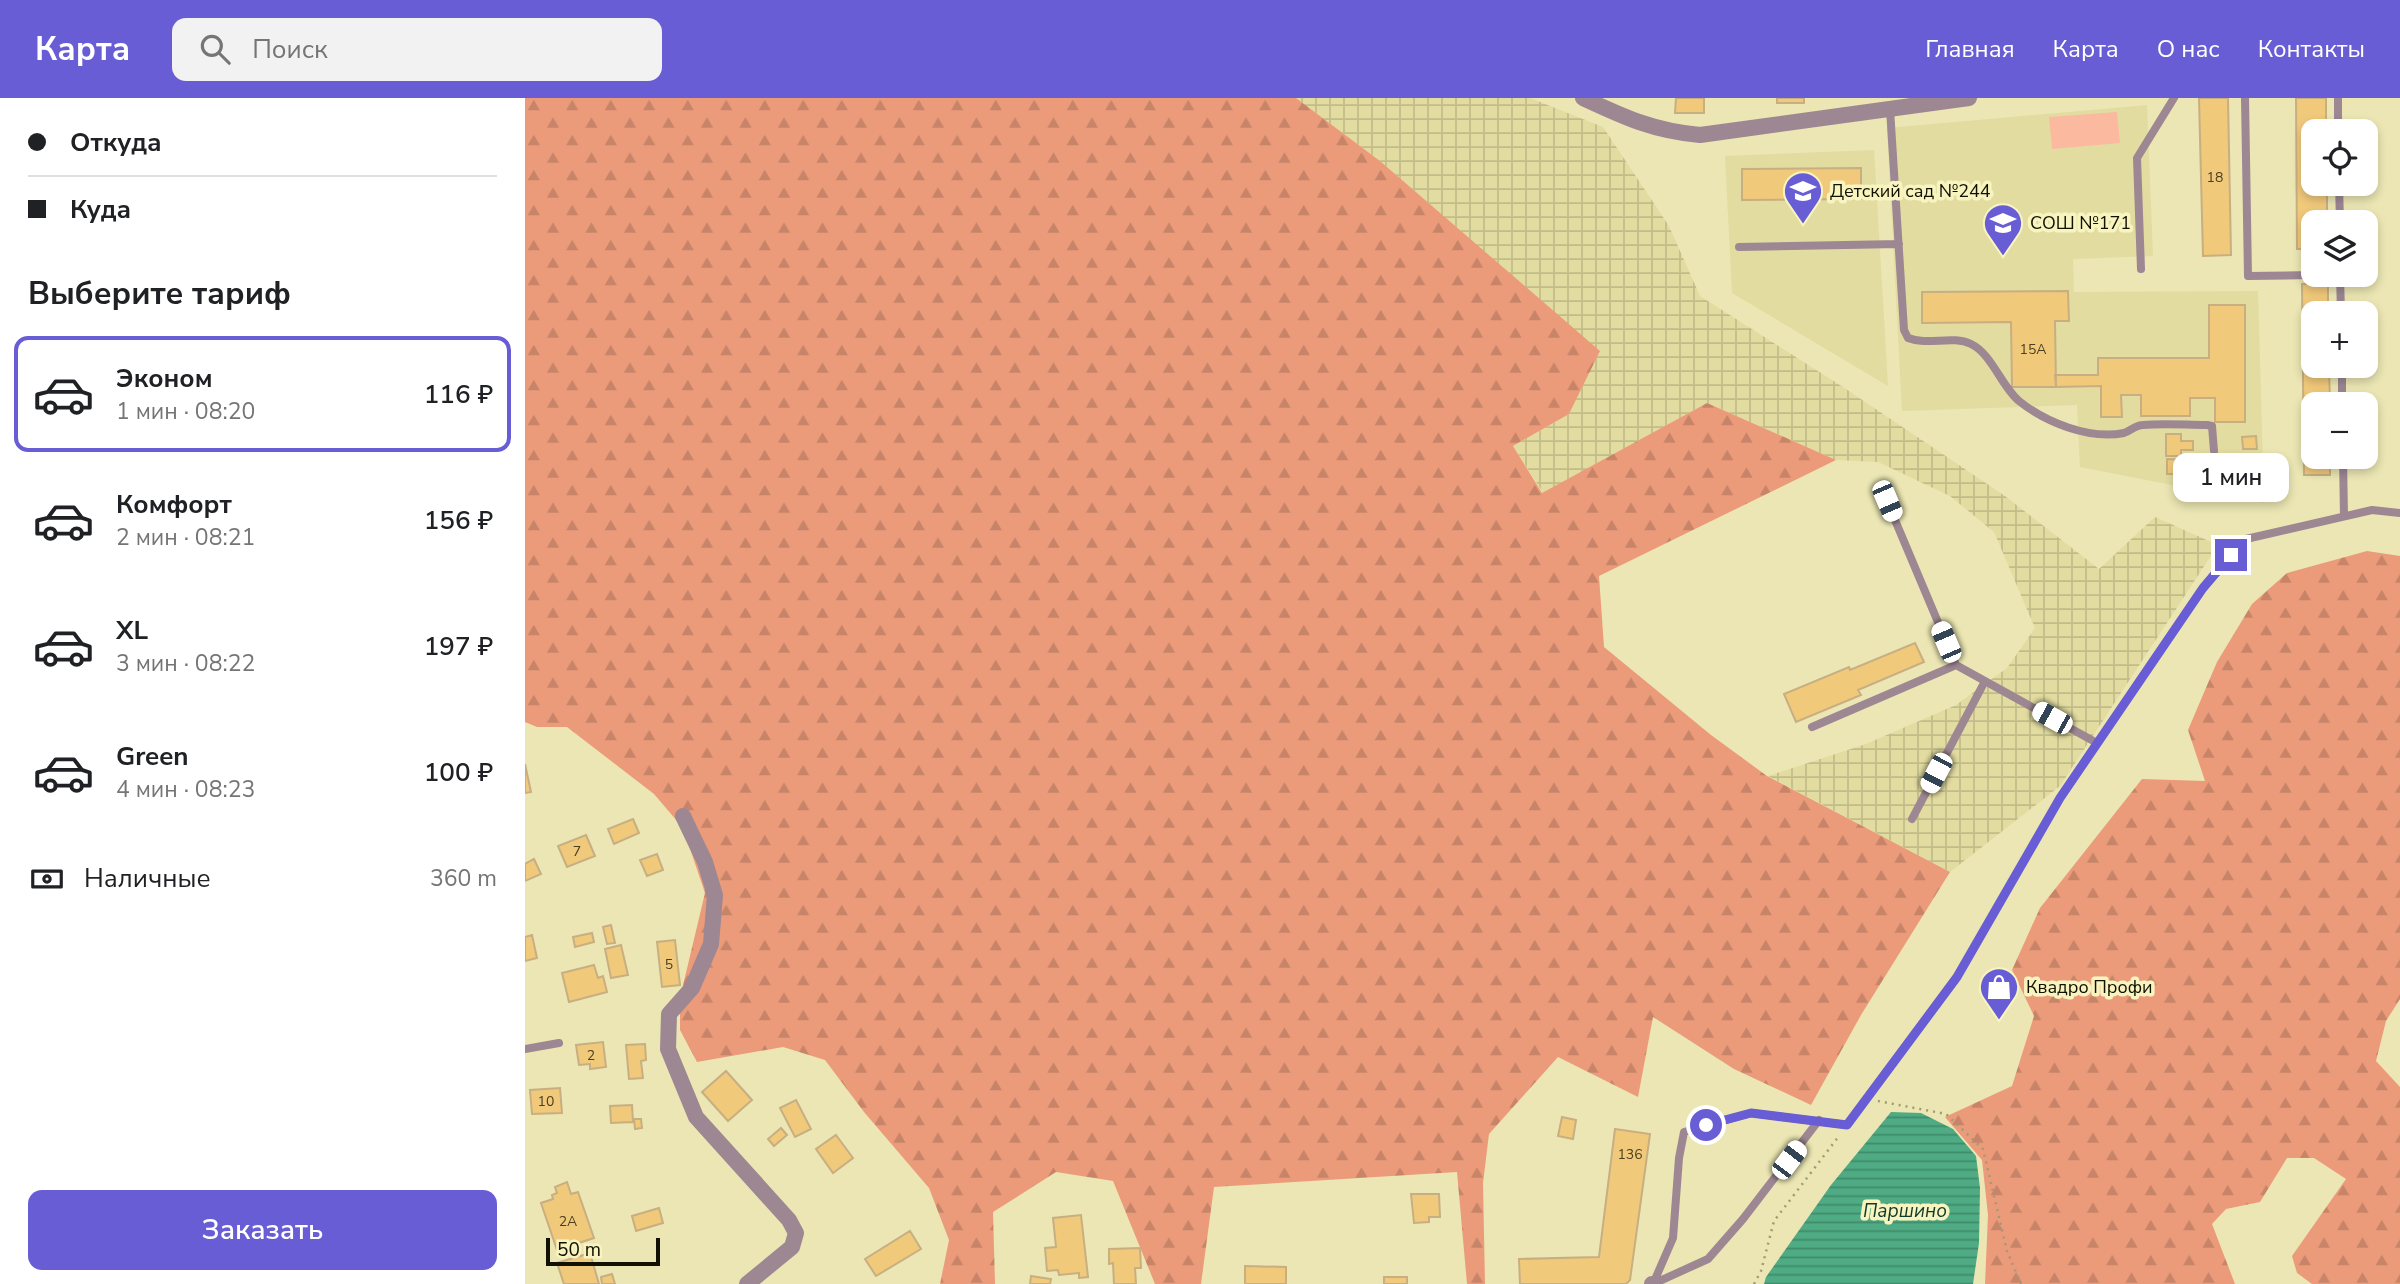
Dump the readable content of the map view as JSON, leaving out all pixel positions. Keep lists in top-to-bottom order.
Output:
{
  "water": ["Паршино"],
  "places": {
    "school or university": ["Детский сад №244", "СОШ №171"],
    "shop": ["Квадро Профи"]
  },
  "house_numbers": [
    "18",
    "15А",
    "7",
    "5",
    "2",
    "10",
    "136",
    "2А"
  ],
  "scale_bar": "50 m",
  "page": {
    "header": "Карта",
    "search": "Поиск",
    "nav": [
      "Главная",
      "Карта",
      "О нас",
      "Контакты"
    ],
    "banner": ["Откуда", "Куда"],
    "map_buttons": ["+", "−"],
    "heading": "Выберите тариф",
    "list": [
      {
        "name": "Эконом",
        "note": "1 мин · 08:20",
        "value": "116 ₽"
      },
      {
        "name": "Комфорт",
        "note": "2 мин · 08:21",
        "value": "156 ₽"
      },
      {
        "name": "XL",
        "note": "3 мин · 08:22",
        "value": "197 ₽"
      },
      {
        "name": "Green",
        "note": "4 мин · 08:23",
        "value": "100 ₽"
      }
    ],
    "bubble": "1 мин",
    "pay": ["Наличные", "360 m"],
    "buttons": "Заказать",
    "scale": "50 m"
  }
}
